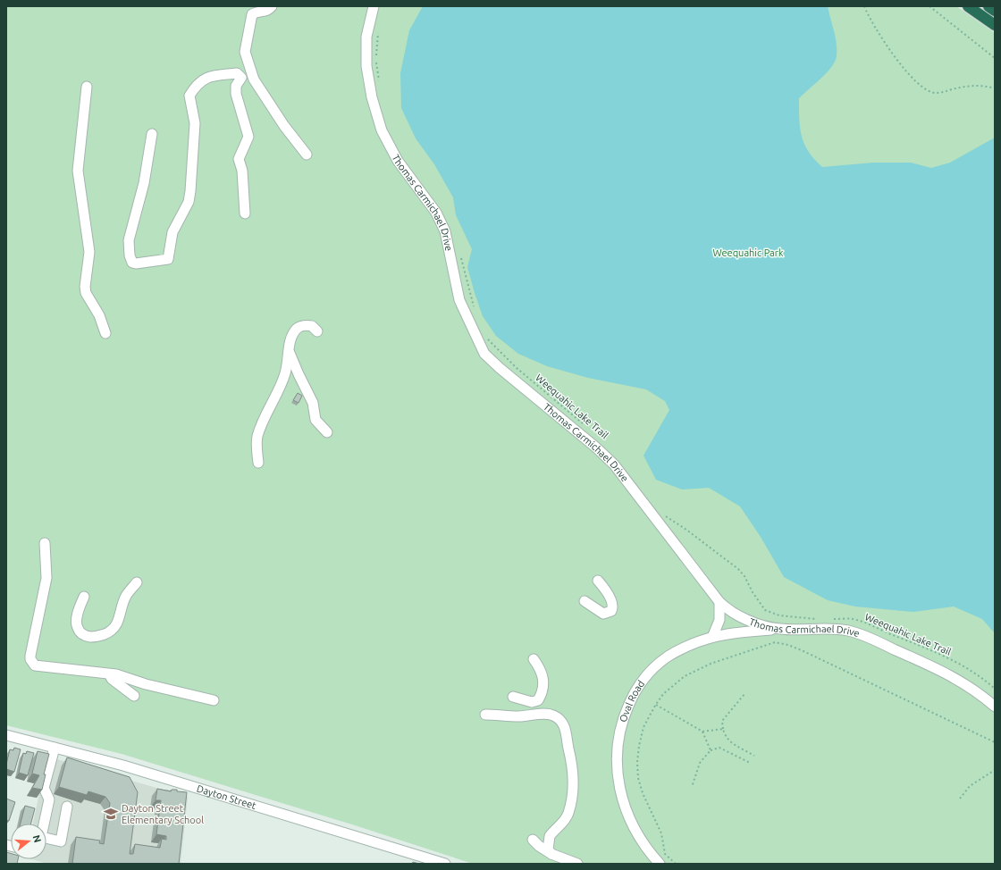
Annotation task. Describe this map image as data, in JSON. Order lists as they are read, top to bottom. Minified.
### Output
{"streets":{"street":["Thomas Carmichael Drive","Oval Road","Dayton Street"],"path":["Weequahic Lake Trail"]},"crossings":[["Thomas Carmichael Drive","Oval Road"]],"parks":["Weequahic Park"],"places":{"school or university":["Dayton Street Elementary School"]},"north":"right"}
